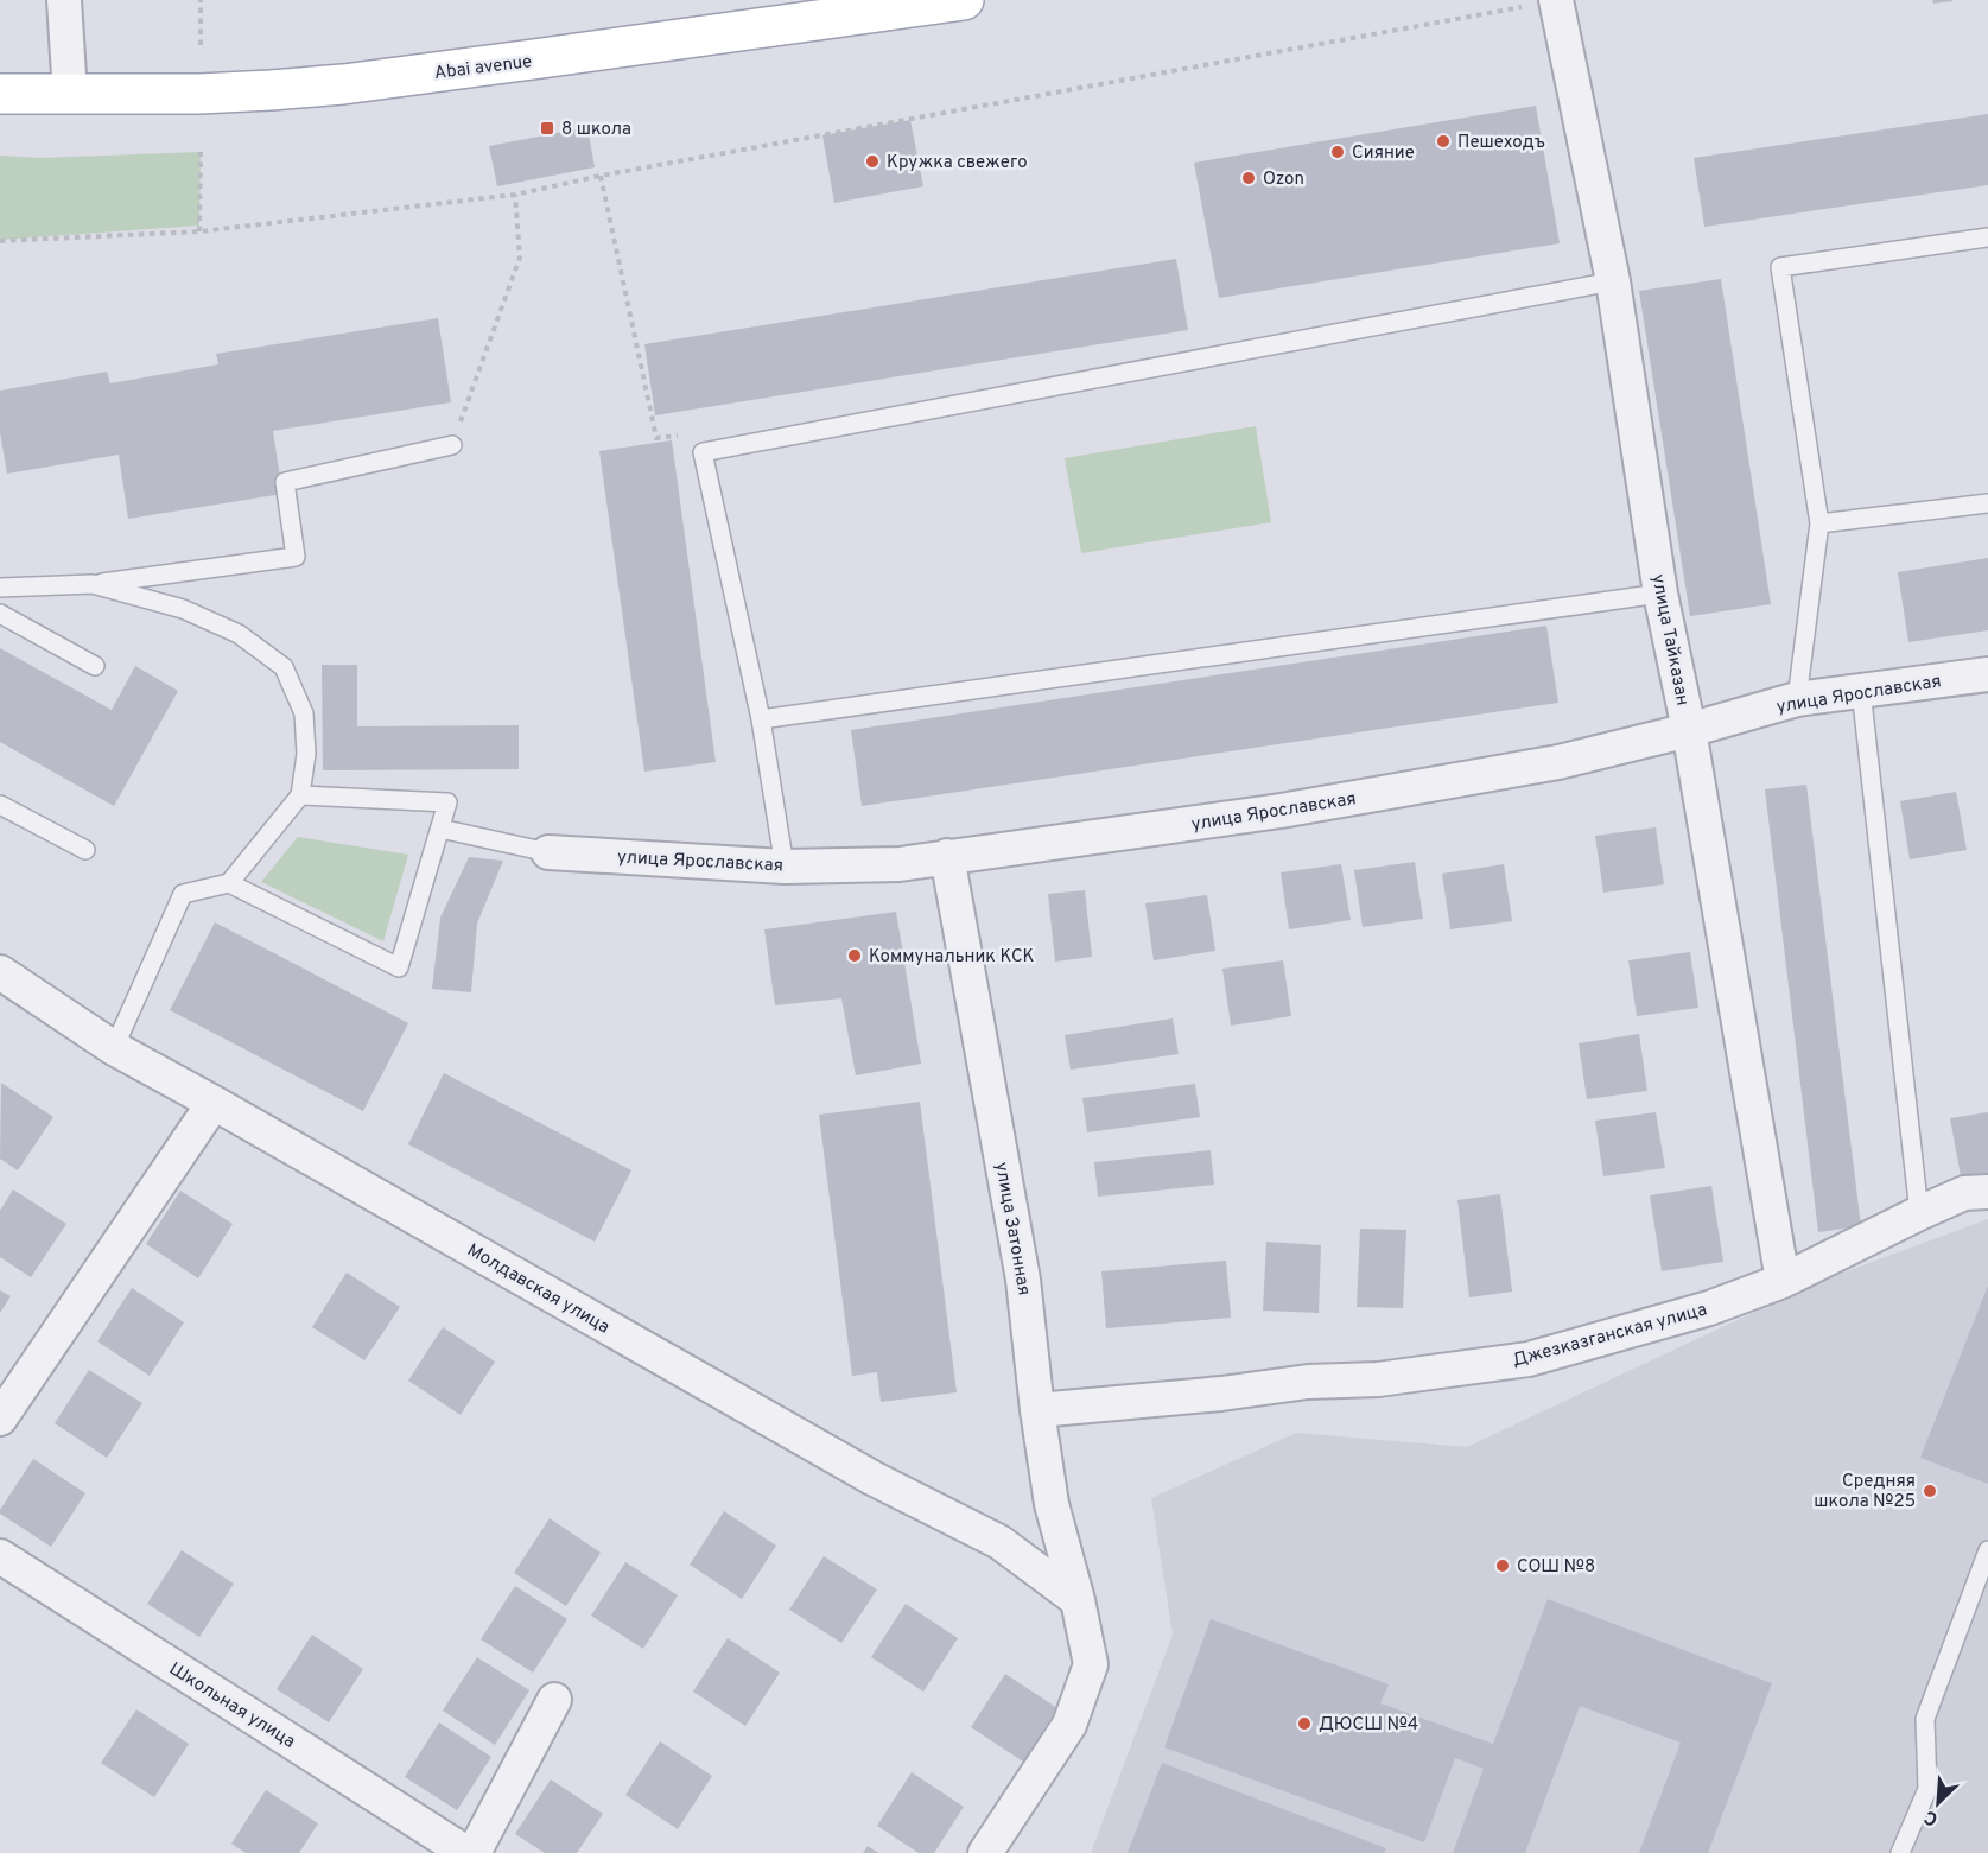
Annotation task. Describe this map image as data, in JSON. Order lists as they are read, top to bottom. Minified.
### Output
{"streets":{"main road":["Abai avenue"],"street":["улица Тайказан","улица Ярославская","улица Затонная","Молдавская улица","Джезказганская улица","Школьная улица"]},"crossings":[["улица Тайказан","улица Ярославская"],["улица Тайказан","Джезказганская улица"],["улица Ярославская","улица Затонная"],["улица Затонная","Молдавская улица"],["улица Затонная","Джезказганская улица"]],"places":{"transit":["8 школа"],"other":["Пешеходъ","Сияние","Кружка свежего","Ozon","Коммунальник КСК","Средняя школа №25","СОШ №8","ДЮСШ №4"]},"north":"bottom left"}
